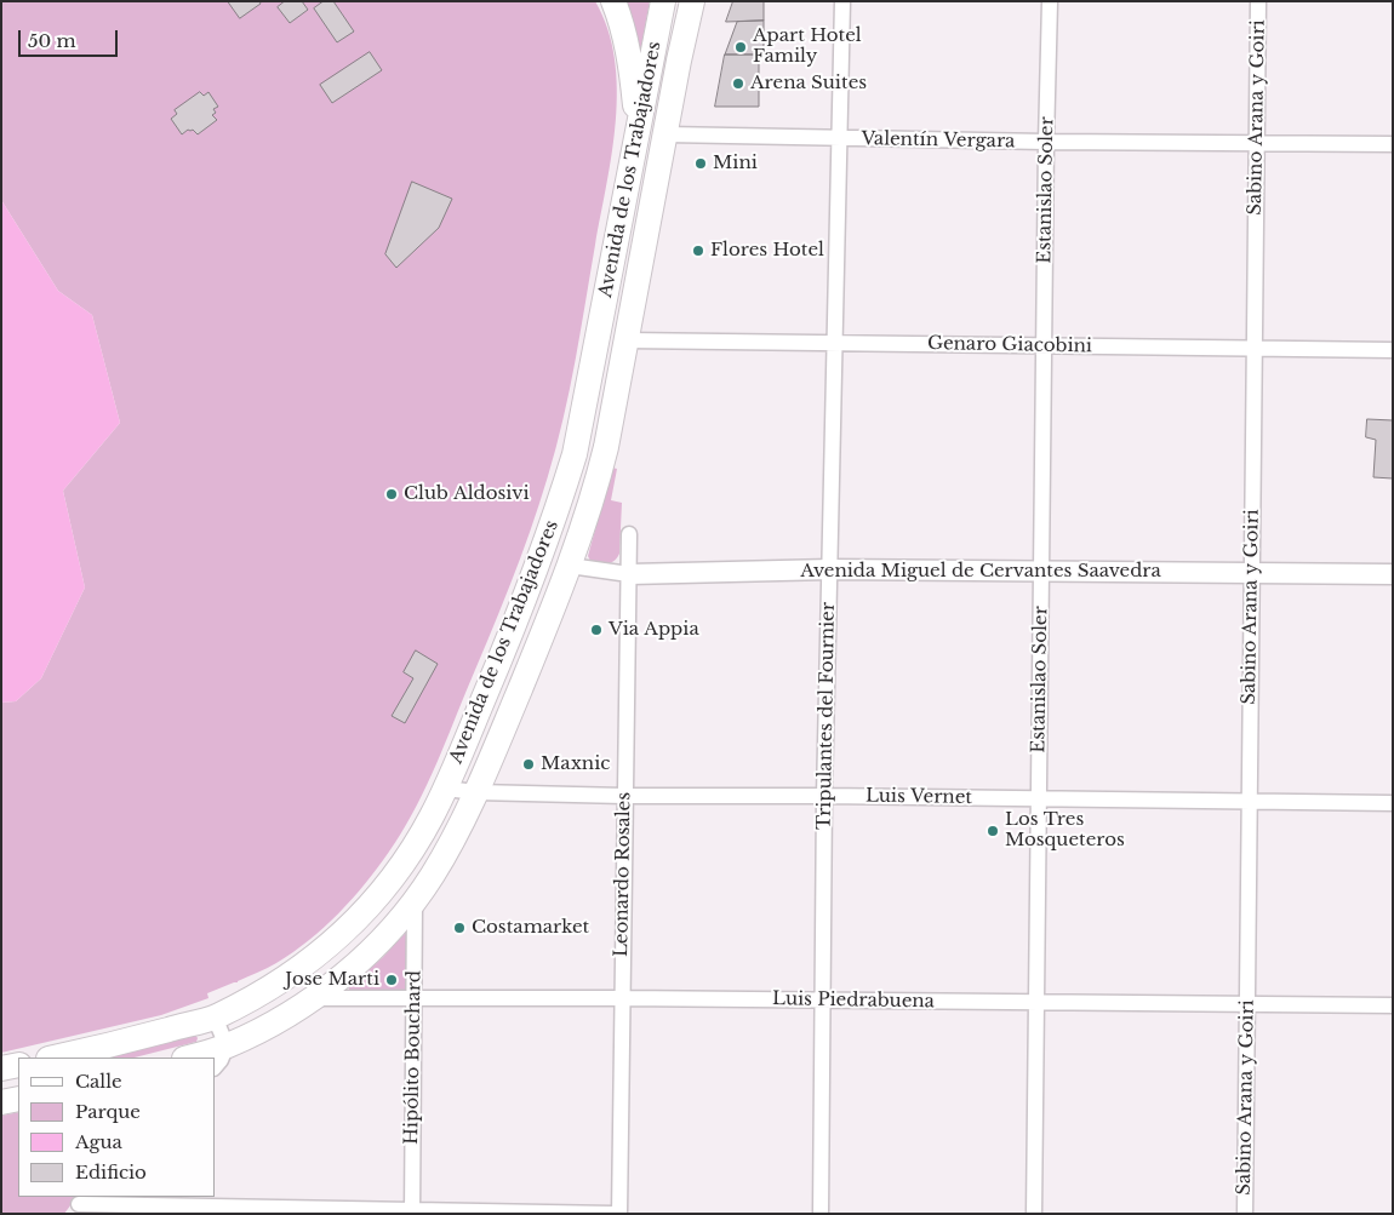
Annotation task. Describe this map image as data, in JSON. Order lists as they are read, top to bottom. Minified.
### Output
{"streets":{"main road":["Avenida de los Trabajadores"],"street":["Sabino Arana y Goiri","Valentín Vergara","Estanislao Soler","Genaro Giacobini","Avenida Miguel de Cervantes Saavedra","Tripulantes del Fournier","Luis Vernet","Leonardo Rosales","Luis Piedrabuena","Hipólito Bouchard"]},"crossings":[["Sabino Arana y Goiri","Valentín Vergara"],["Sabino Arana y Goiri","Genaro Giacobini"],["Sabino Arana y Goiri","Avenida Miguel de Cervantes Saavedra"],["Sabino Arana y Goiri","Luis Vernet"],["Sabino Arana y Goiri","Luis Piedrabuena"],["Valentín Vergara","Avenida de los Trabajadores"],["Valentín Vergara","Estanislao Soler"],["Valentín Vergara","Tripulantes del Fournier"],["Avenida de los Trabajadores","Genaro Giacobini"],["Avenida de los Trabajadores","Avenida Miguel de Cervantes Saavedra"],["Avenida de los Trabajadores","Luis Vernet"],["Avenida de los Trabajadores","Luis Piedrabuena"],["Avenida de los Trabajadores","Hipólito Bouchard"],["Estanislao Soler","Genaro Giacobini"],["Estanislao Soler","Avenida Miguel de Cervantes Saavedra"],["Estanislao Soler","Luis Vernet"],["Estanislao Soler","Luis Piedrabuena"],["Genaro Giacobini","Tripulantes del Fournier"],["Avenida Miguel de Cervantes Saavedra","Tripulantes del Fournier"],["Avenida Miguel de Cervantes Saavedra","Leonardo Rosales"],["Tripulantes del Fournier","Luis Vernet"],["Tripulantes del Fournier","Luis Piedrabuena"],["Luis Vernet","Leonardo Rosales"],["Leonardo Rosales","Luis Piedrabuena"],["Luis Piedrabuena","Hipólito Bouchard"]],"places":["Apart Hotel Family","Arena Suites","Mini","Flores Hotel","Club Aldosivi","Via Appia","Maxnic","Los Tres Mosqueteros","Costamarket","Jose Marti"],"legend":["Calle","Parque","Agua","Edificio"],"scale_bar":"50 m"}
